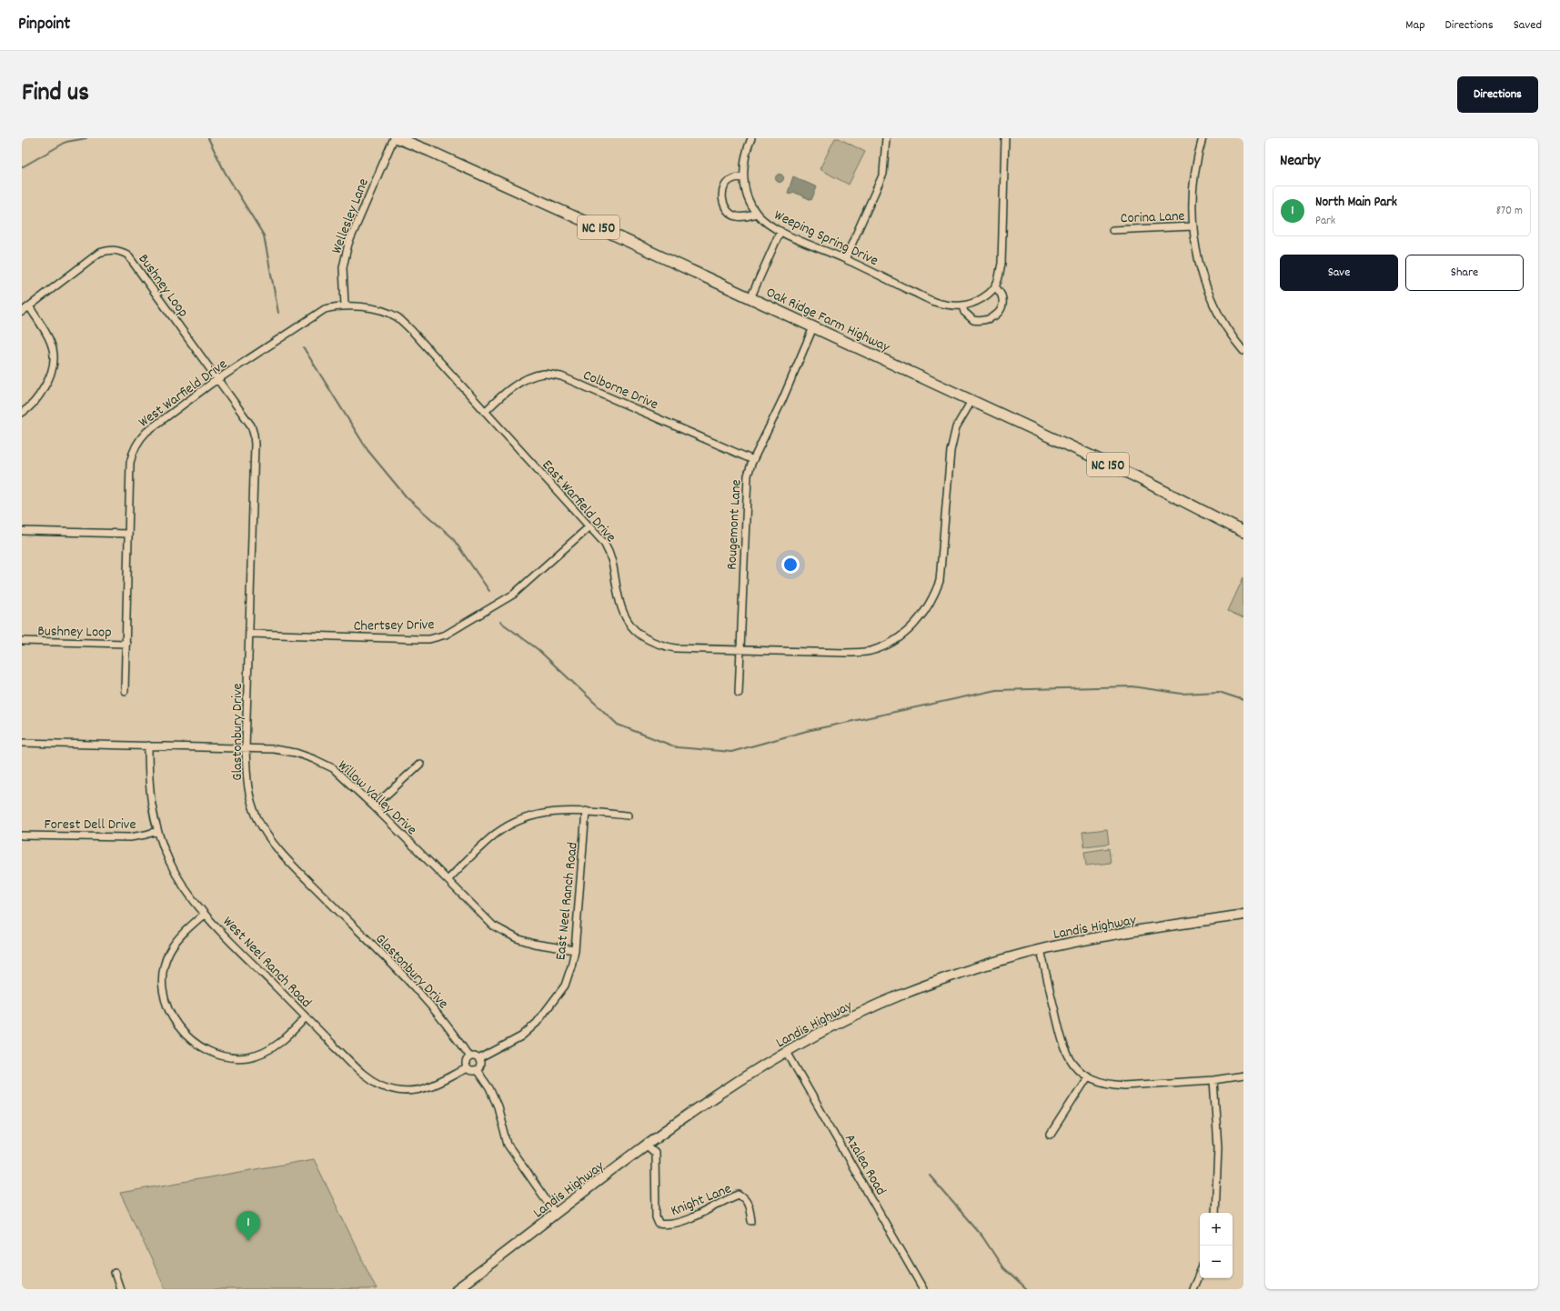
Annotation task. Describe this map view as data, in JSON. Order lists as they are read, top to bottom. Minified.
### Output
{"streets":{"main road":["NC 150","Oak Ridge Farm Highway","Landis Highway"],"street":["Wellesley Lane","Corina Lane","Weeping Spring Drive","Bushney Loop","Colborne Drive","West Warfield Drive","East Warfield Drive","Rougemont Lane","Chertsey Drive","Glastonbury Drive","Willow Valley Drive","Forest Dell Drive","East Neel Ranch Road","West Neel Ranch Road","Azalea Road","Knight Lane"]},"crossings":[["Wellesley Lane","West Warfield Drive"],["Wellesley Lane","East Warfield Drive"],["Bushney Loop","West Warfield Drive"],["Bushney Loop","Glastonbury Drive"],["Oak Ridge Farm Highway","East Warfield Drive"],["Oak Ridge Farm Highway","Rougemont Lane"],["Colborne Drive","East Warfield Drive"],["Colborne Drive","Rougemont Lane"],["West Warfield Drive","East Warfield Drive"],["West Warfield Drive","Glastonbury Drive"],["East Warfield Drive","Rougemont Lane"],["East Warfield Drive","Chertsey Drive"],["Chertsey Drive","Glastonbury Drive"],["Glastonbury Drive","Willow Valley Drive"],["Glastonbury Drive","East Neel Ranch Road"],["Glastonbury Drive","West Neel Ranch Road"],["Willow Valley Drive","East Neel Ranch Road"],["Willow Valley Drive","West Neel Ranch Road"],["Forest Dell Drive","West Neel Ranch Road"],["East Neel Ranch Road","West Neel Ranch Road"],["Landis Highway","Azalea Road"],["Landis Highway","Knight Lane"]],"page":{"header":"Pinpoint","nav":["Map","Directions","Saved"],"title":"Find us","buttons":["Directions",["Save","Share"]],"heading":"Nearby","list":[{"mark":"1","name":"North Main Park","note":"Park","value":"870 m"}],"pins":"1","map_buttons":["+","−"]}}
